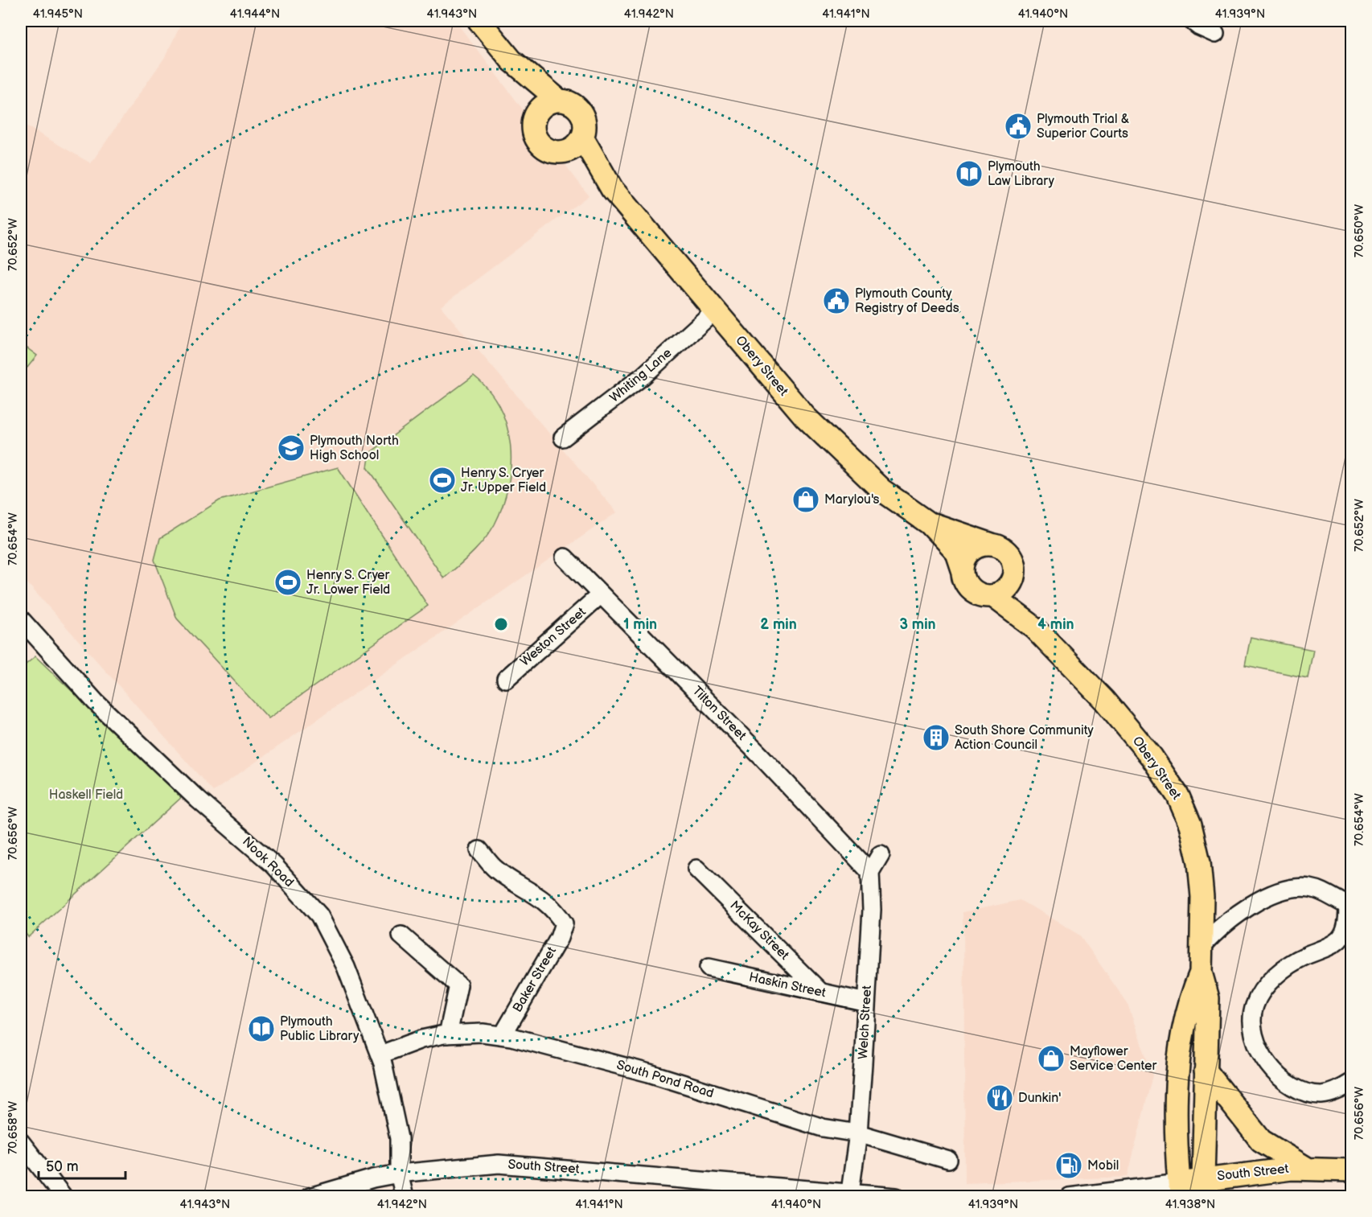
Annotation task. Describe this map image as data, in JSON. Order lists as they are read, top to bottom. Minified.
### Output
{"streets":{"main road":["Obery Street","South Street"],"street":["Whiting Lane","Weston Street","Tilton Street","Nook Road","McKay Street","Baker Street","Haskin Street","Welch Street","South Pond Road"]},"crossings":[["Obery Street","Whiting Lane"],["Obery Street","South Street"],["Weston Street","Tilton Street"],["Tilton Street","Welch Street"],["Nook Road","South Pond Road"],["Nook Road","South Street"],["McKay Street","Haskin Street"],["Baker Street","South Pond Road"],["Haskin Street","Welch Street"],["Welch Street","South Pond Road"],["Welch Street","South Street"]],"parks":["Haskell Field"],"places":{"public building":["Plymouth Trial & Superior Courts","Plymouth County Registry of Deeds"],"library":["Plymouth Law Library","Plymouth Public Library"],"school or university":["Plymouth North High School"],"sports":["Henry S. Cryer Jr. Upper Field","Henry S. Cryer Jr. Lower Field"],"shop":["Marylou's","Mayflower Service Center"],"building":["South Shore Community Action Council"],"restaurant":["Dunkin'"],"fuel station":["Mobil"]},"scale_bar":"50 m","coordinates":["41.945°N","41.944°N","41.943°N","41.942°N","41.941°N","41.940°N","41.939°N","70.650°W","70.652°W","70.654°W","70.656°W","70.658°W","41.938°N"],"rings":["1 min","2 min","3 min","4 min"]}
